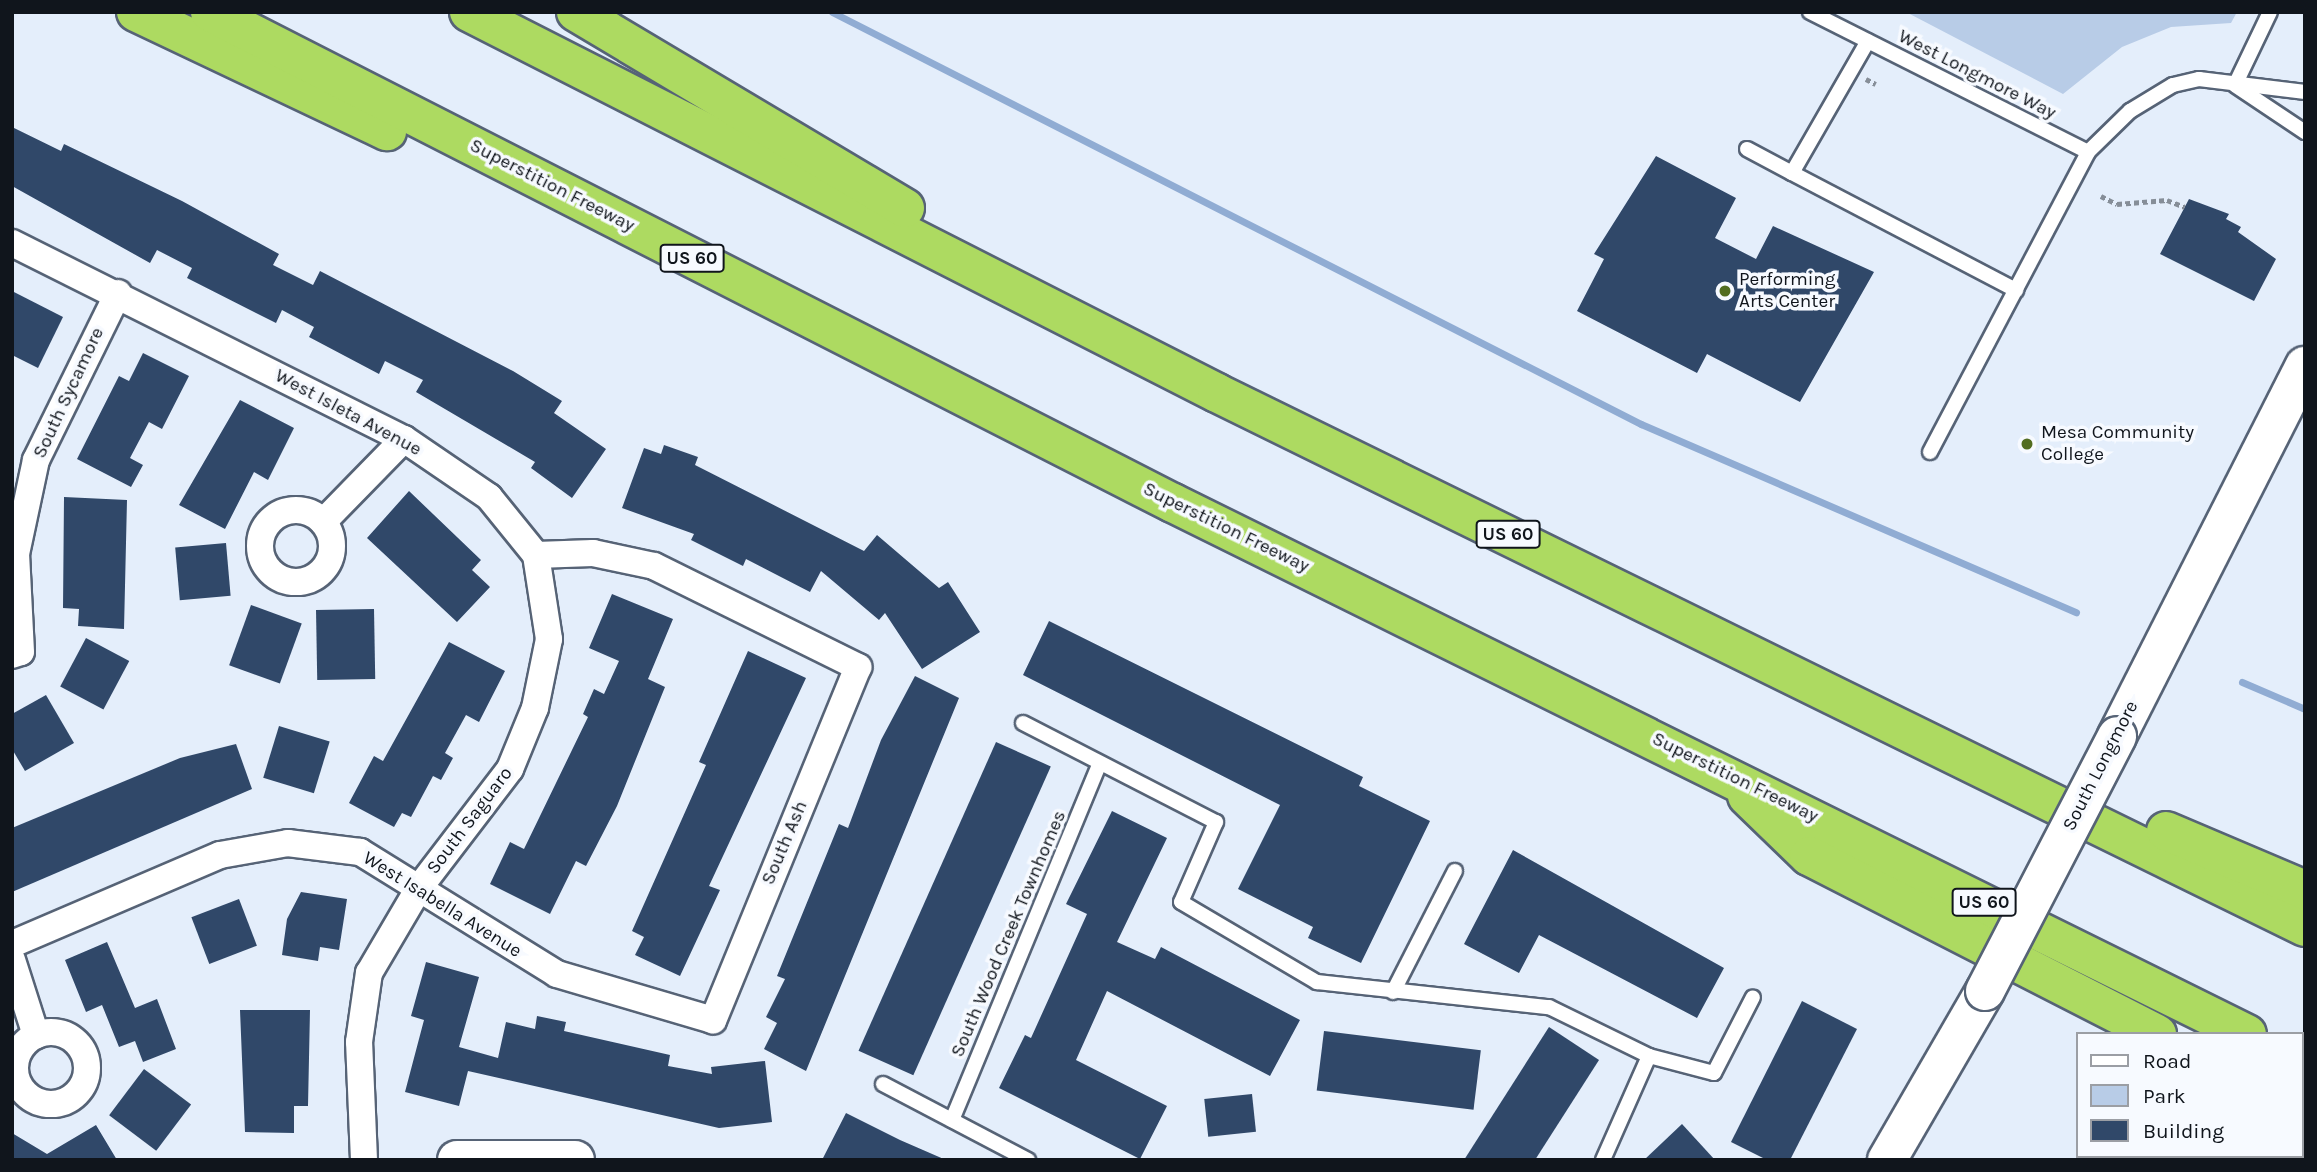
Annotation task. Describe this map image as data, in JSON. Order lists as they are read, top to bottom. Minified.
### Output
{"streets":{"highway":["Superstition Freeway","US 60"],"street":["South Sycamore","West Isleta Avenue","South Longmore","South Saguaro","South Ash","West Isabella Avenue"],"lane":["West Longmore Way","South Wood Creek Townhomes"]},"crossings":[["South Sycamore","West Isleta Avenue"],["West Isleta Avenue","South Saguaro"],["West Isleta Avenue","South Ash"],["South Saguaro","South Ash"],["South Saguaro","West Isabella Avenue"],["South Ash","West Isabella Avenue"]],"places":["Performing Arts Center","Mesa Community College"],"legend":["Road","Park","Building"]}
